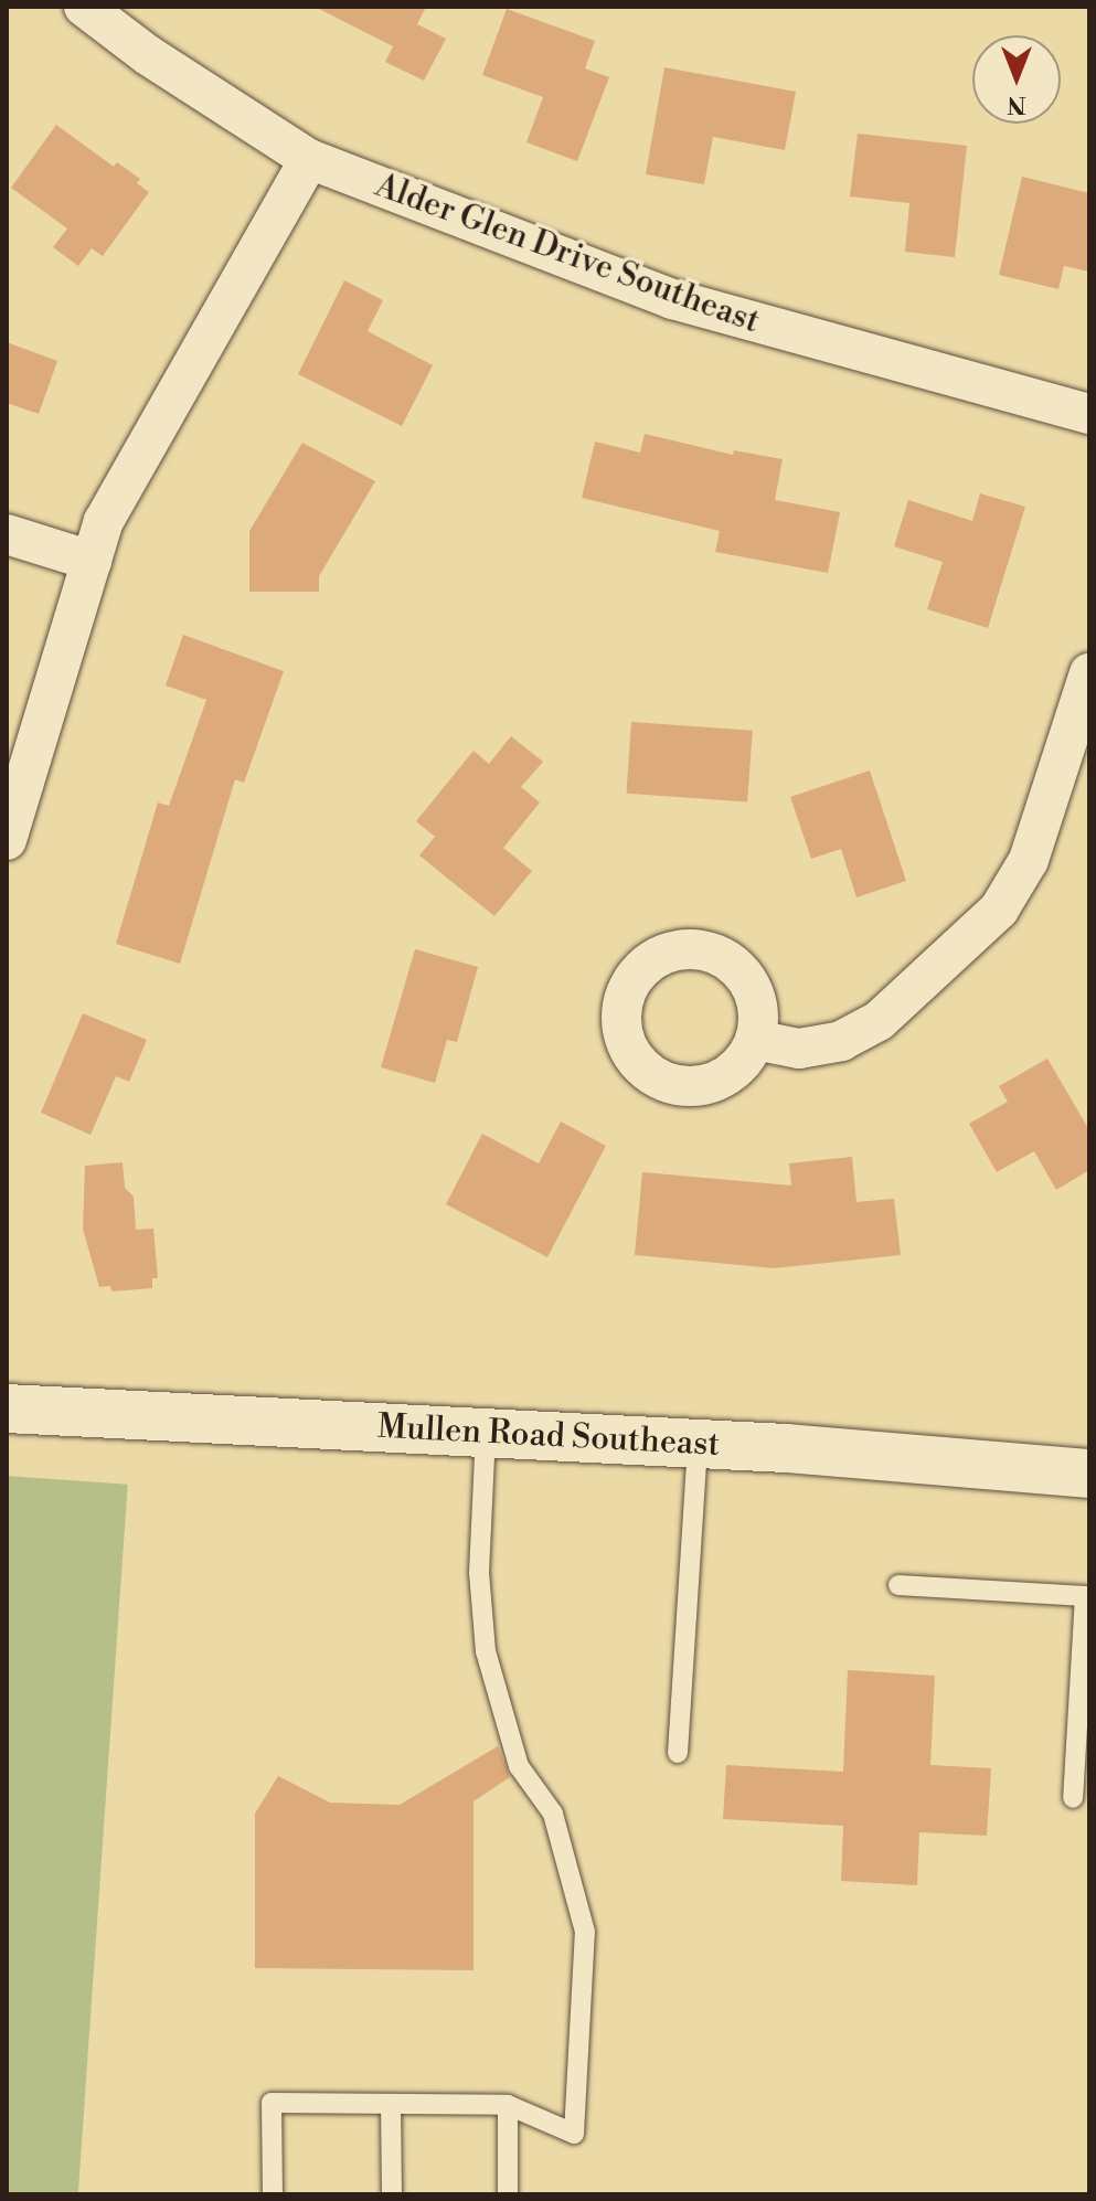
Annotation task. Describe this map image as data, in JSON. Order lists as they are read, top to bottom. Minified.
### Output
{"streets":{"street":["Alder Glen Drive Southeast","Mullen Road Southeast"]},"north":"bottom"}
